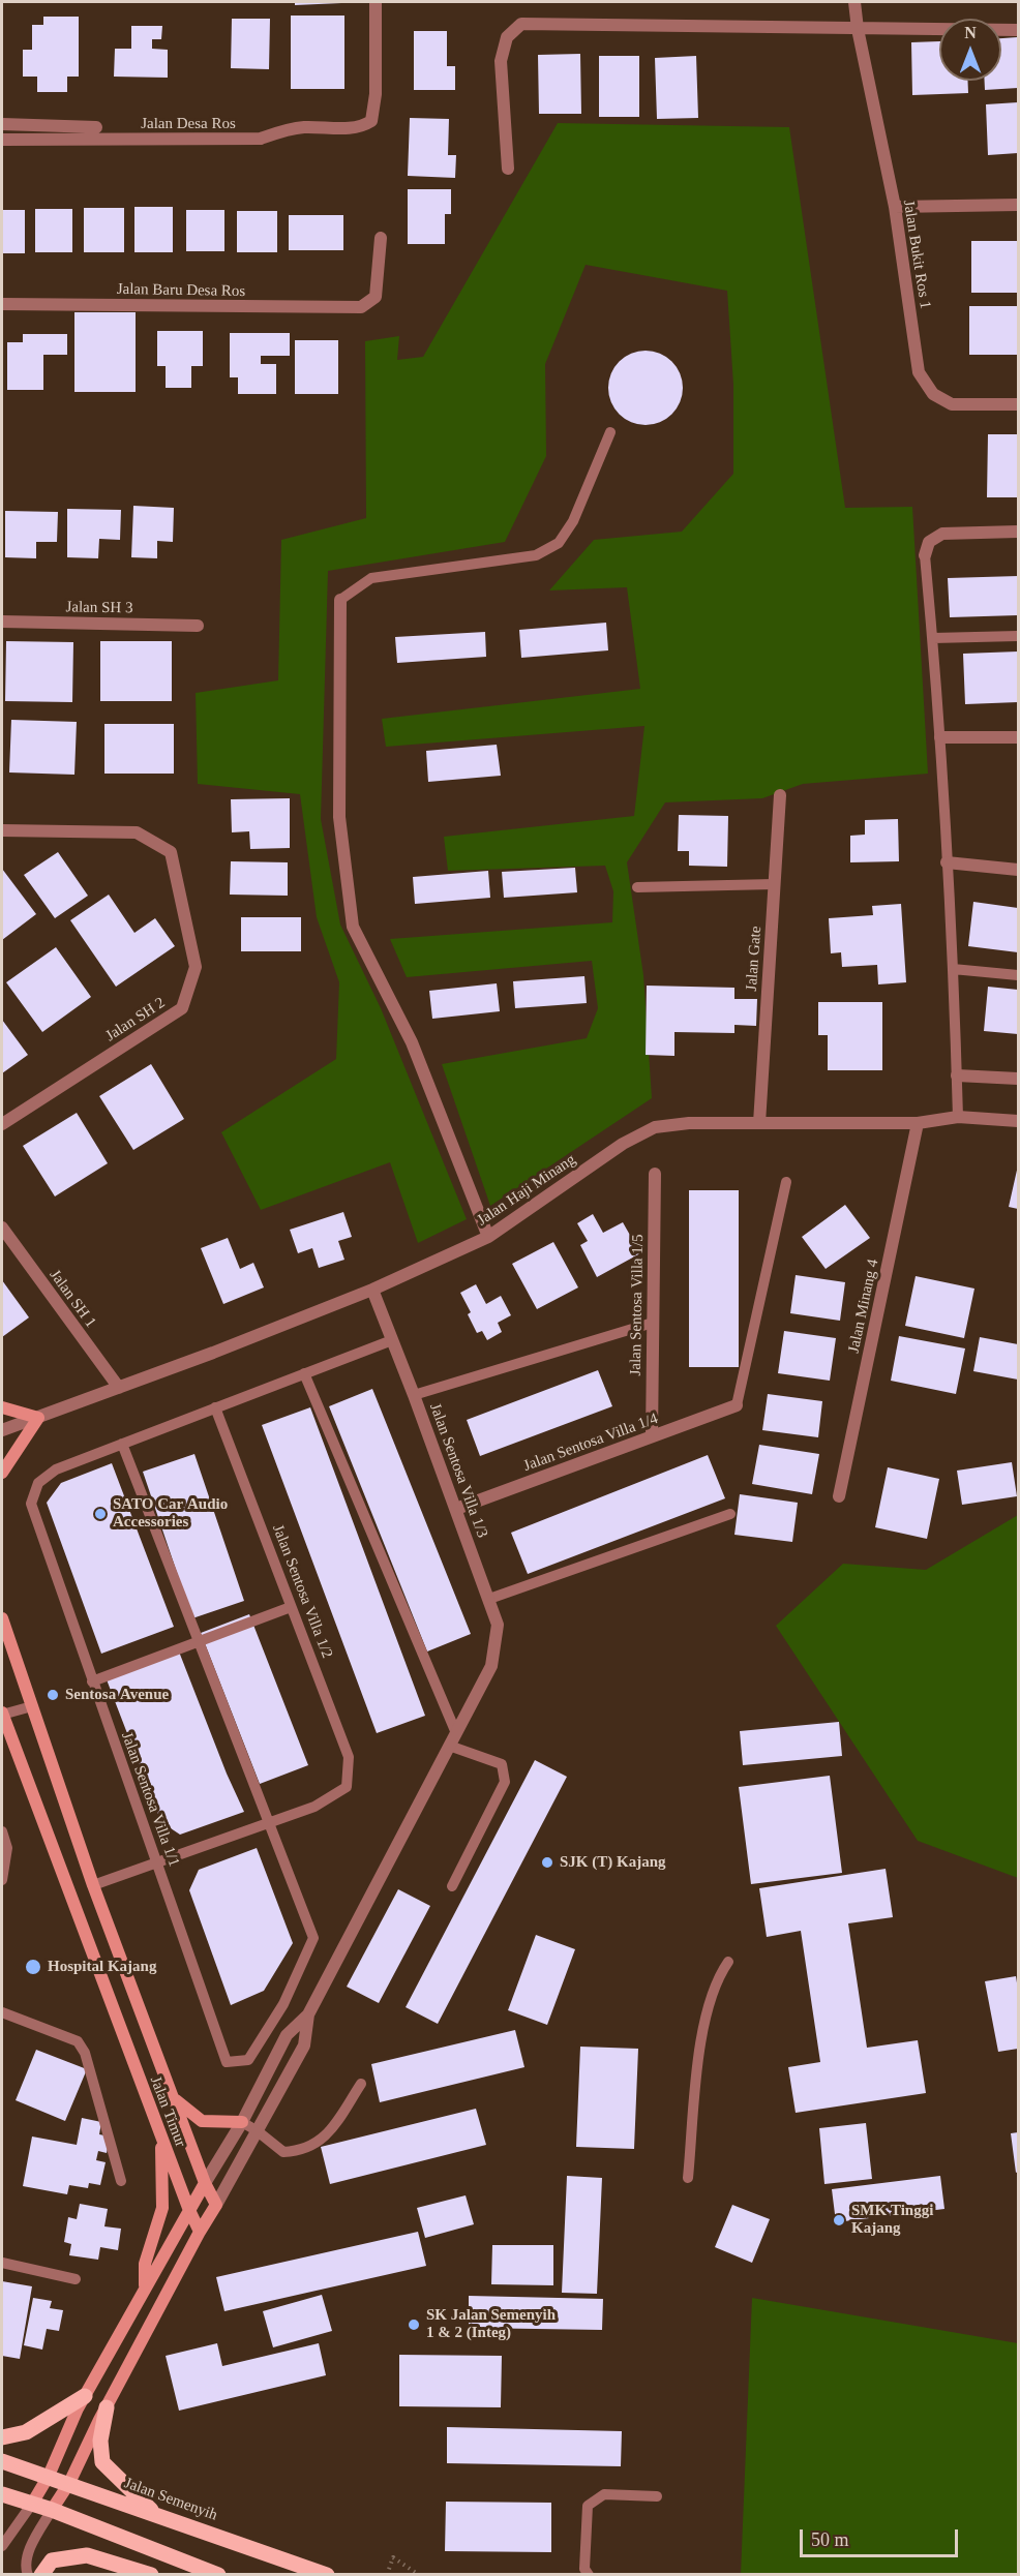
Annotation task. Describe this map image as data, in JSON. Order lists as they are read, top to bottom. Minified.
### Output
{"streets":{"main road":["Jalan Timur","Jalan Semenyih"],"street":["Jalan Desa Ros","Jalan Bukit Ros 1","Jalan Baru Desa Ros","Jalan SH 3","Jalan Gate","Jalan SH 2","Jalan Haji Minang","Jalan SH 1","Jalan Sentosa Villa 1/5","Jalan Minang 4","Jalan Sentosa Villa 1/4","Jalan Sentosa Villa 1/3"],"lane":["Jalan Sentosa Villa 1/2","Jalan Sentosa Villa 1/1"]},"crossings":[["Jalan Gate","Jalan Haji Minang"],["Jalan Haji Minang","Jalan SH 1"],["Jalan Haji Minang","Jalan Minang 4"],["Jalan Haji Minang","Jalan Sentosa Villa 1/3"],["Jalan Sentosa Villa 1/5","Jalan Sentosa Villa 1/4"],["Jalan Sentosa Villa 1/4","Jalan Sentosa Villa 1/3"],["Jalan Sentosa Villa 1/2","Jalan Sentosa Villa 1/1"]],"places":["SATO Car Audio Accessories","Sentosa Avenue","SJK (T) Kajang","Hospital Kajang","SMK Tinggi Kajang","SK Jalan Semenyih 1 & 2 (Integ)"],"scale_bar":"50 m","north":"top"}
